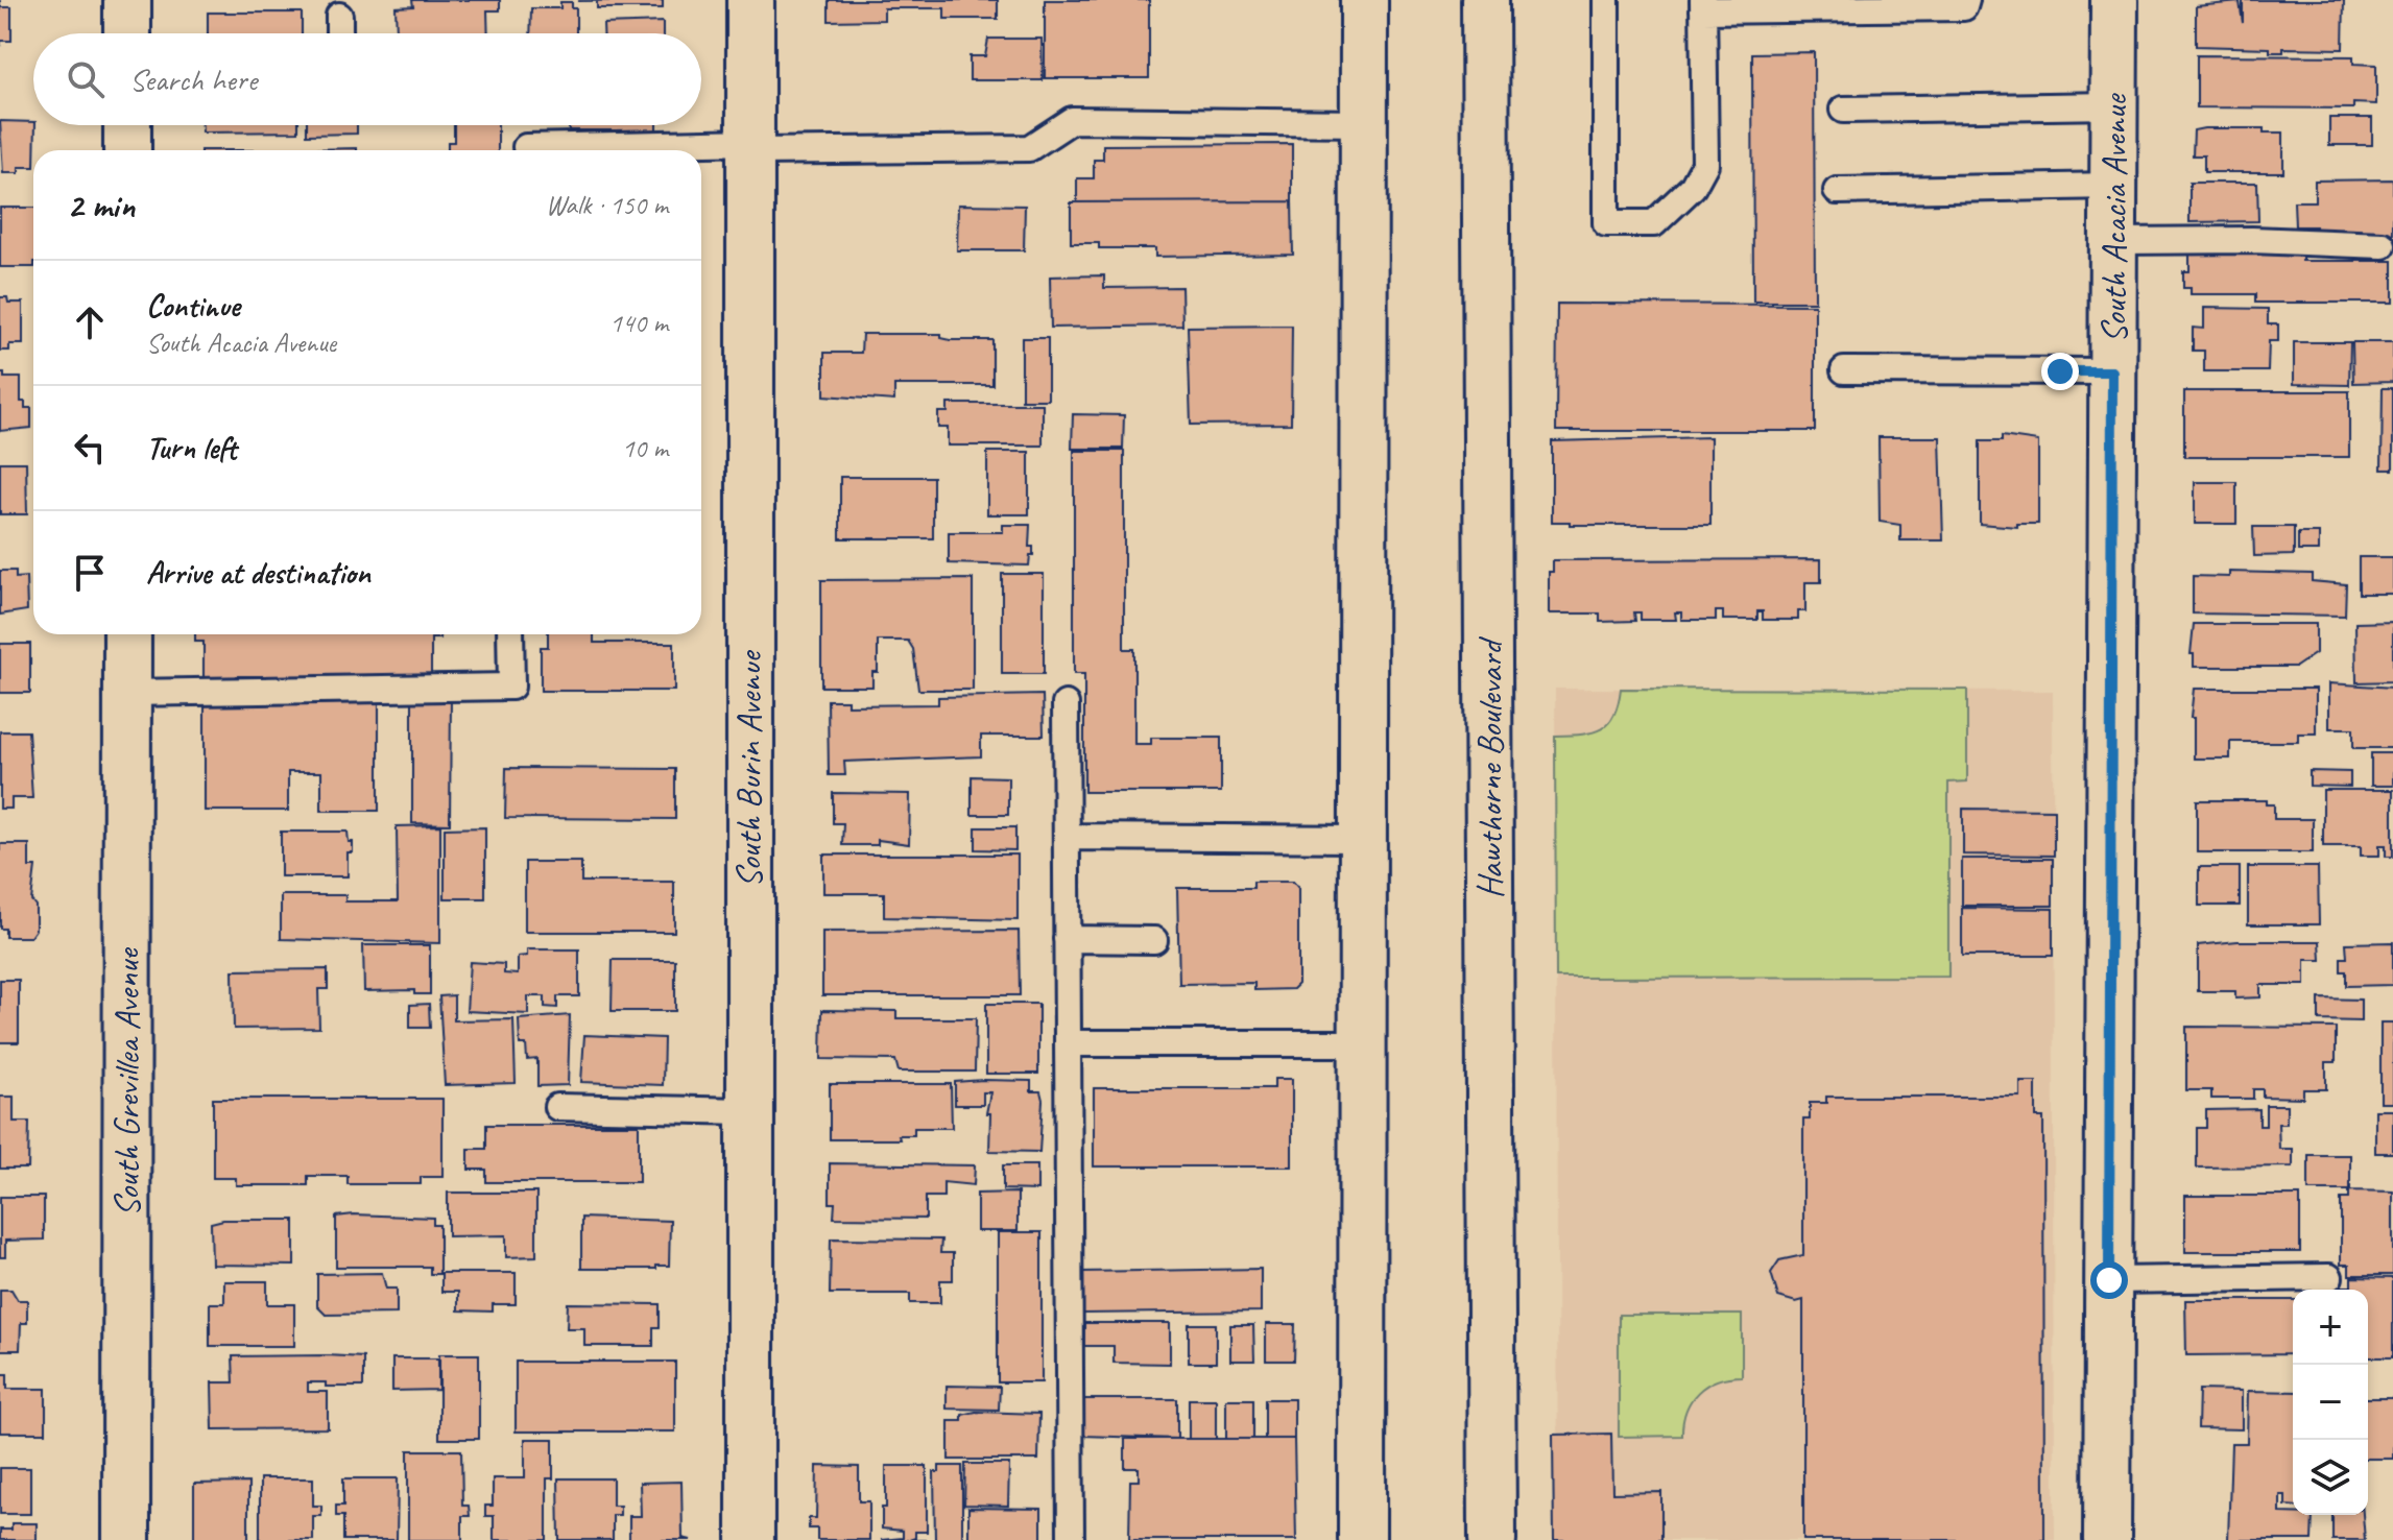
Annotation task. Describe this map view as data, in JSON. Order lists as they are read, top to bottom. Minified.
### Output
{"streets":{"street":["South Acacia Avenue","South Burin Avenue","Hawthorne Boulevard","South Grevillea Avenue"]},"page":{"search":"Search here","heading":["2 min","Walk · 150 m"],"list":[["Continue","South Acacia Avenue","140 m"],["Turn left","10 m"],"Arrive at destination"],"map_buttons":["+","−"]}}
